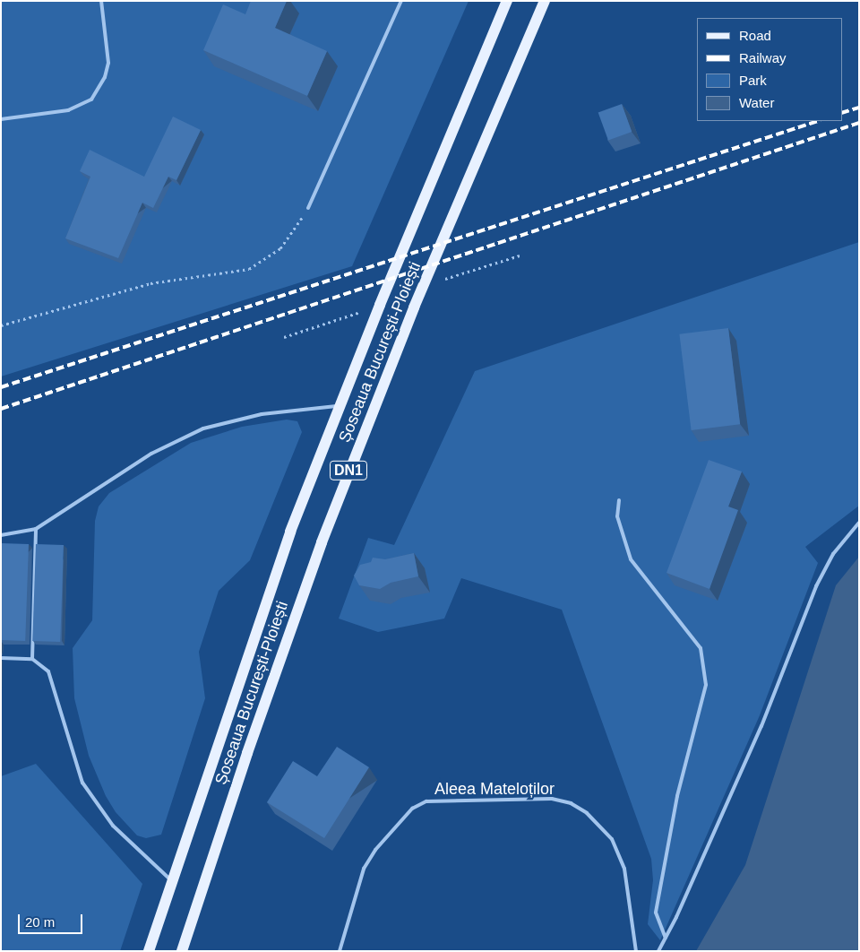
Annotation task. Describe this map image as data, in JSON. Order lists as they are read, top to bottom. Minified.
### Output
{"streets":{"main road":["Șoseaua București-Ploiești","DN1"],"lane":["Aleea Mateloților"]},"legend":["Road","Railway","Park","Water"],"scale_bar":"20 m"}
